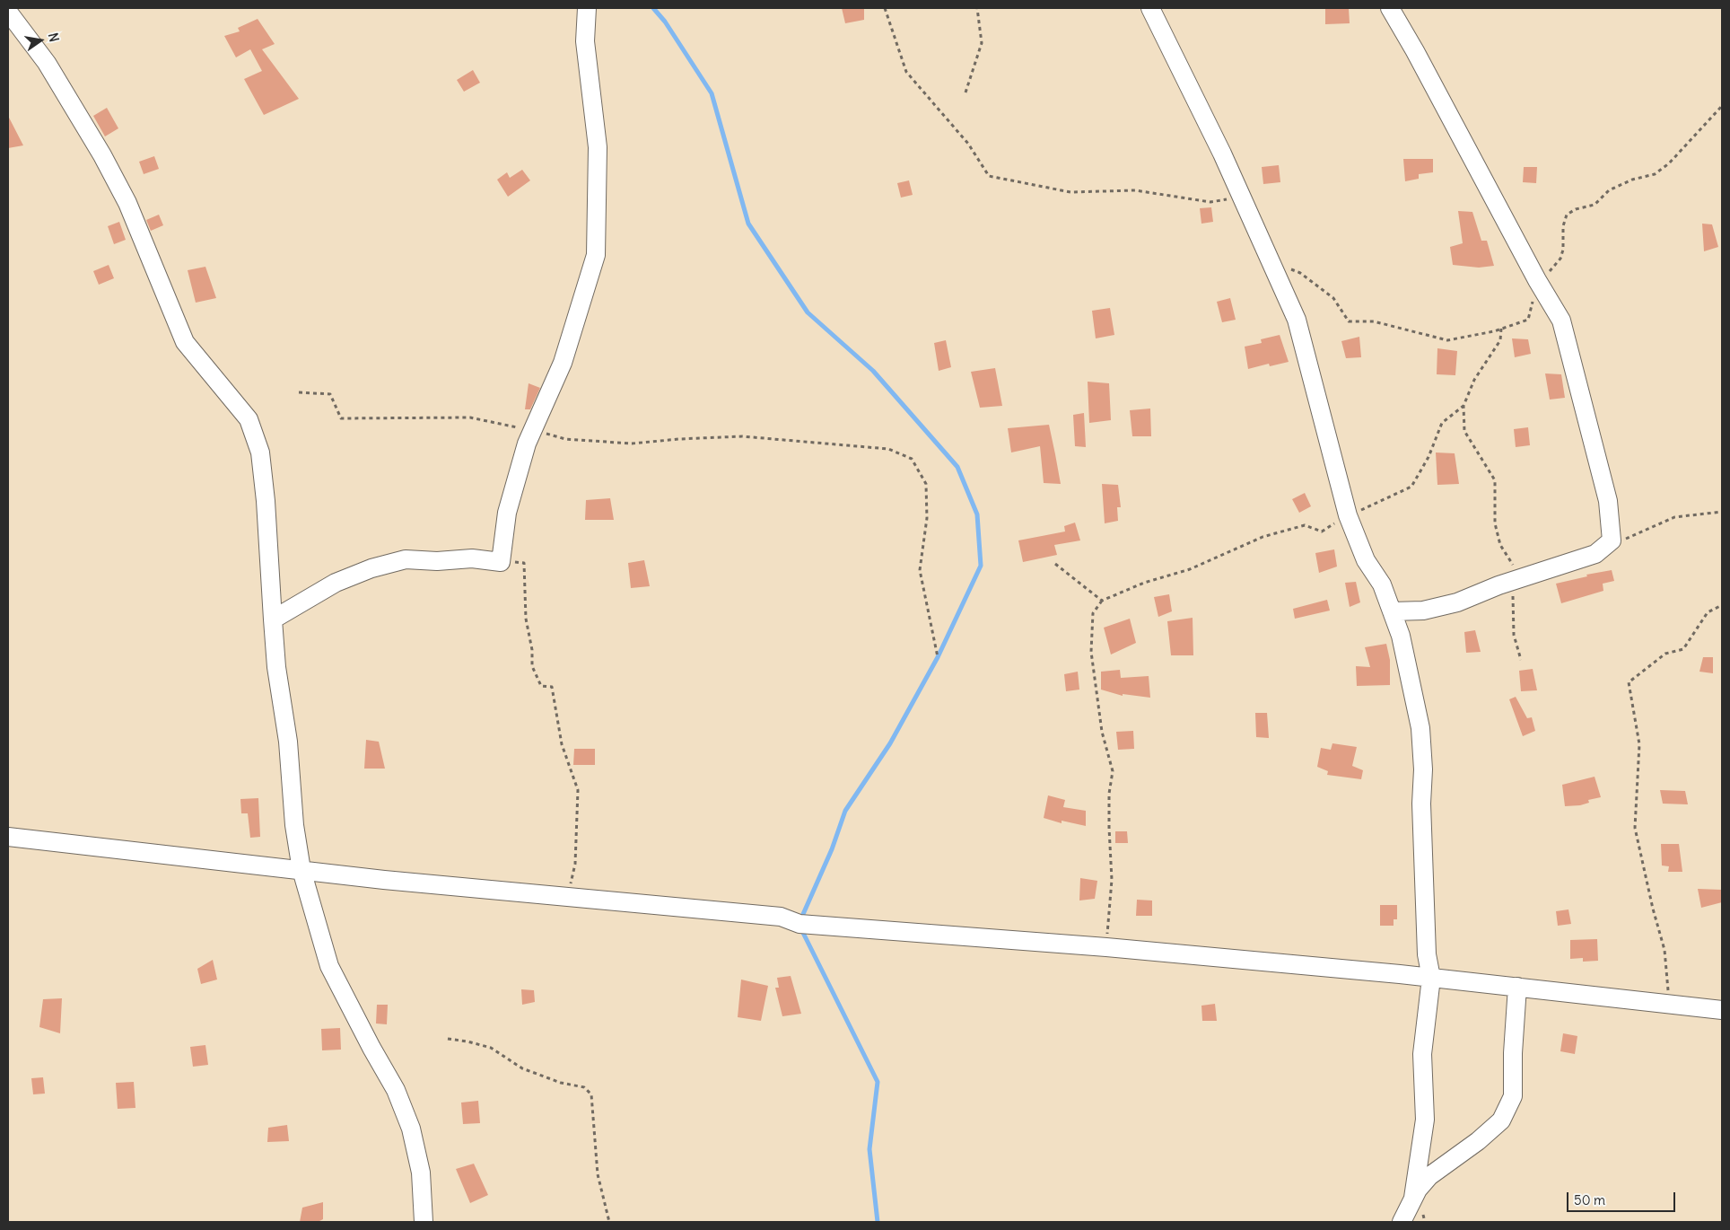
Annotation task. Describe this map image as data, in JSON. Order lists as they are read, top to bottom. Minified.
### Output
{"scale_bar":"50 m","north":"right"}
